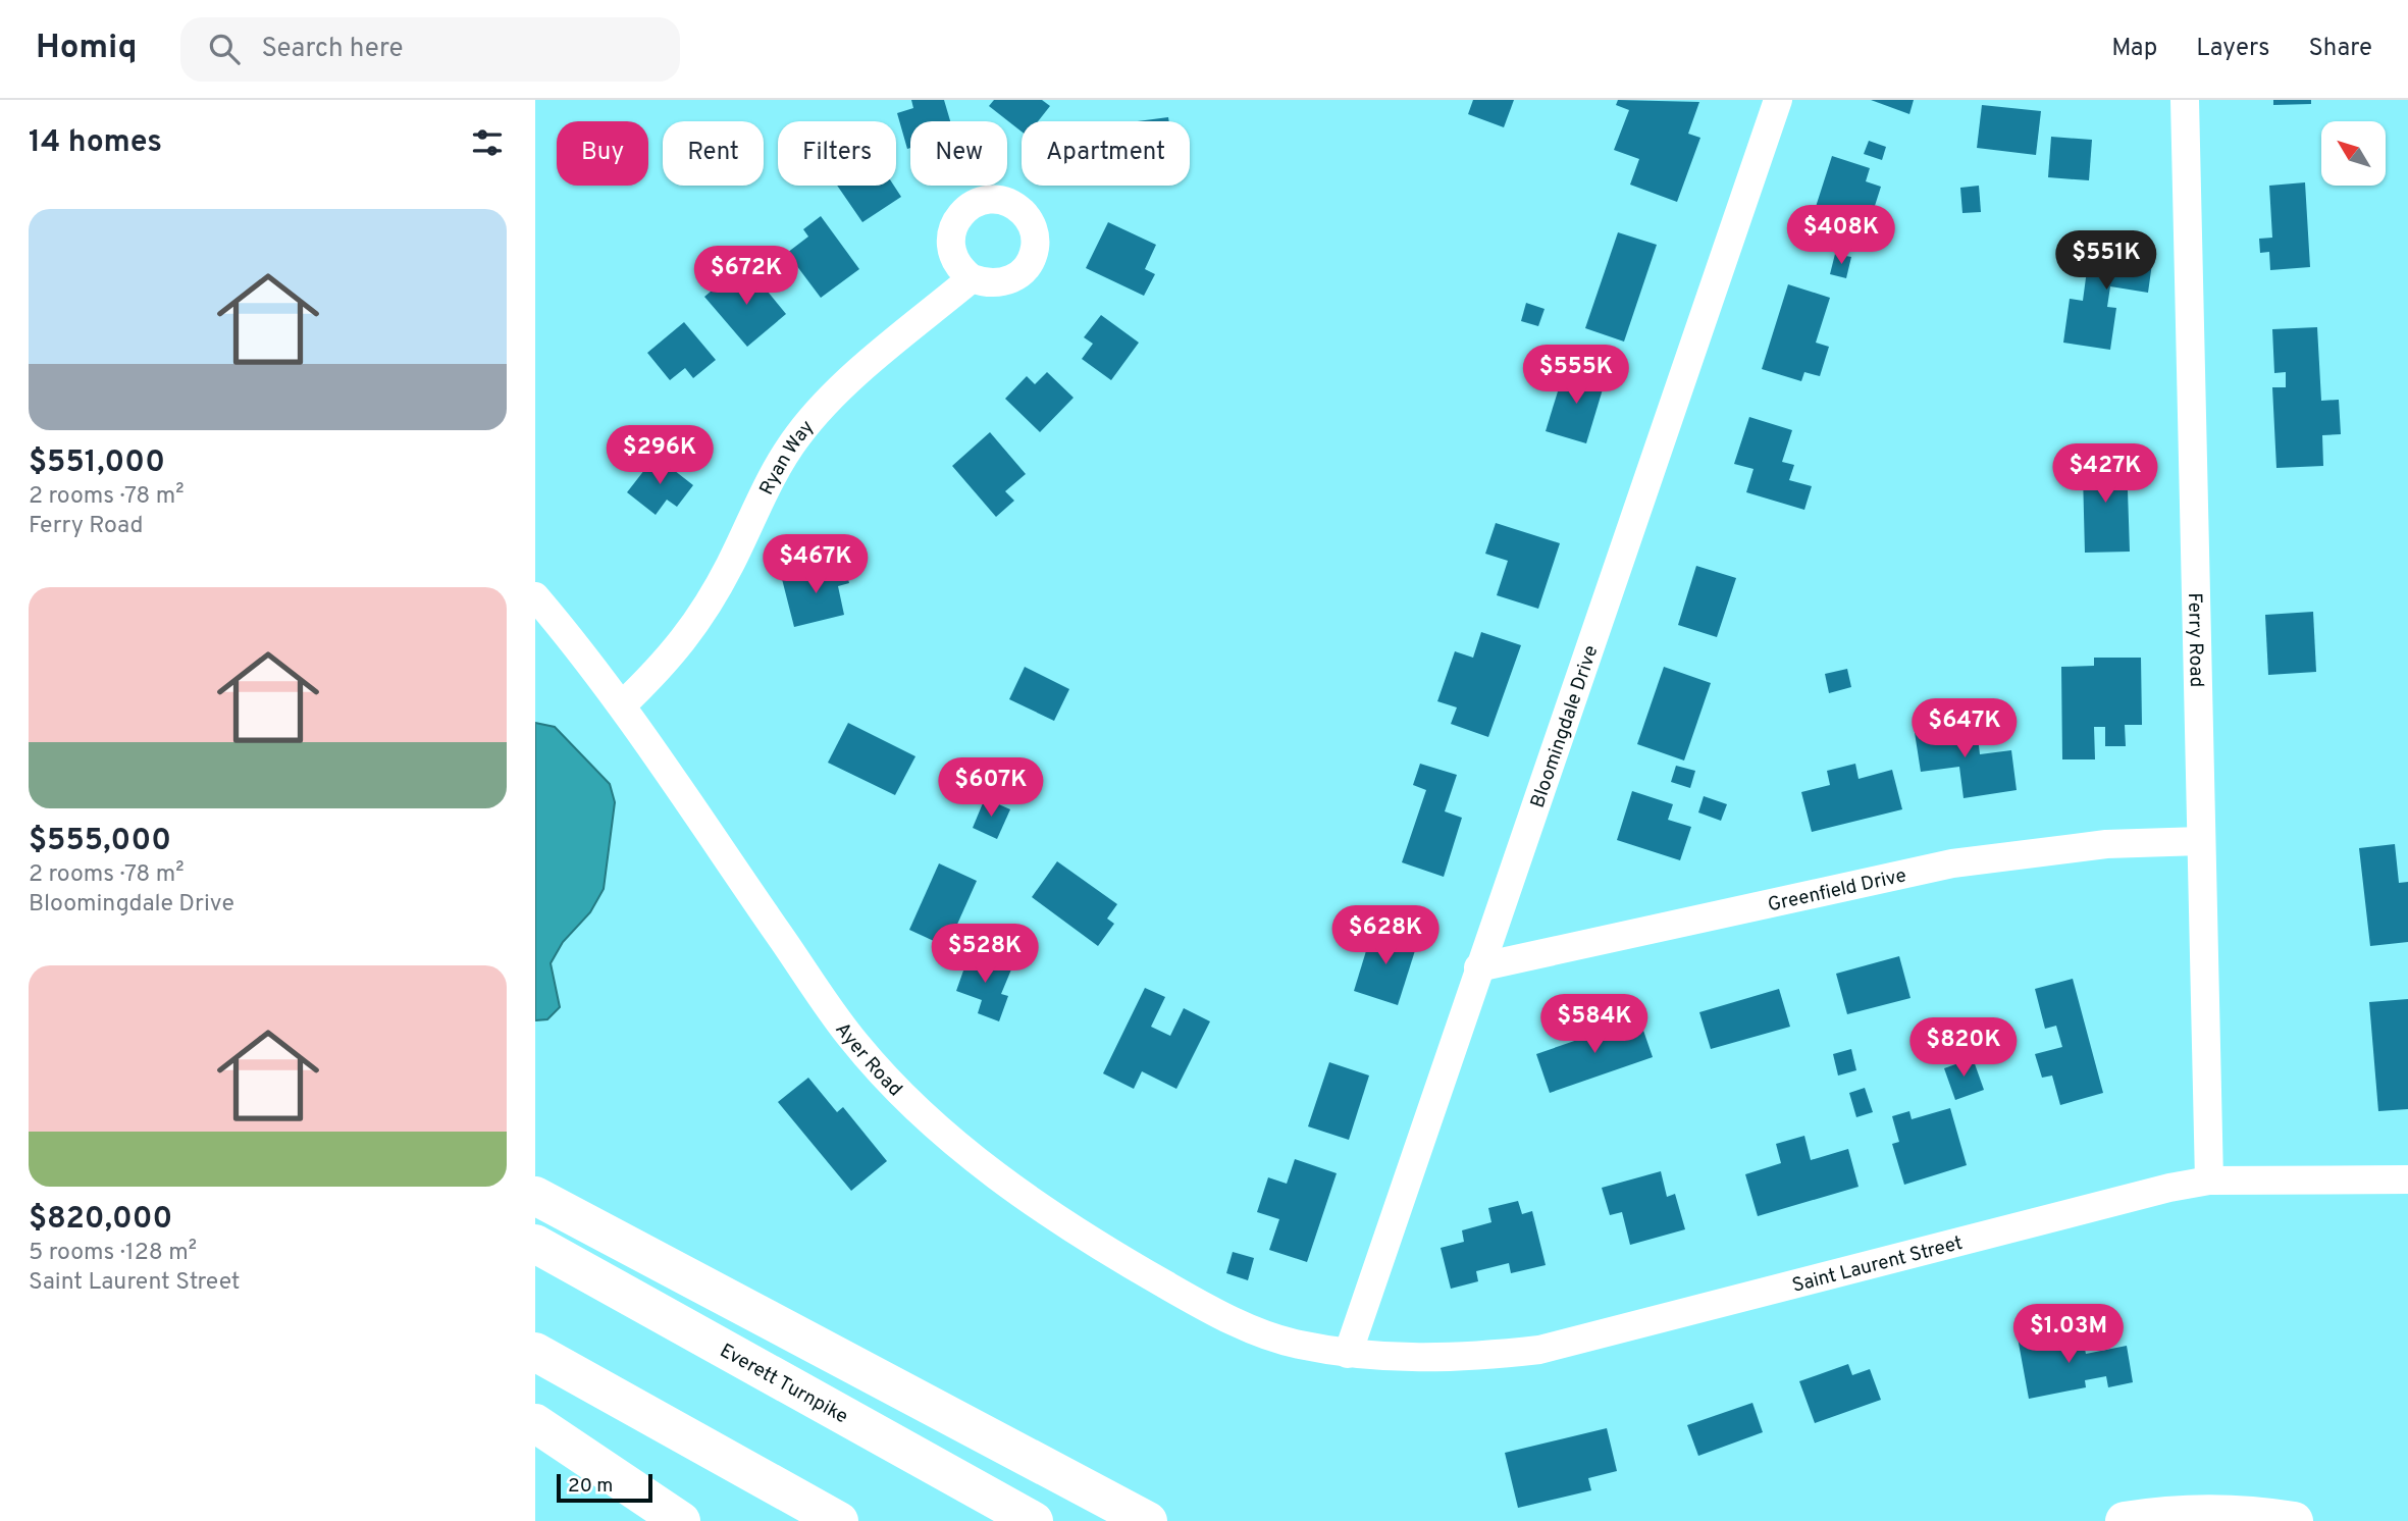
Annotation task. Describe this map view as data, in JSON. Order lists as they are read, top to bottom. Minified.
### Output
{"streets":{"highway":["Everett Turnpike"],"street":["Ryan Way","Ferry Road","Bloomingdale Drive","Greenfield Drive","Ayer Road","Saint Laurent Street"]},"crossings":[["Ryan Way","Ayer Road"],["Ferry Road","Greenfield Drive"],["Ferry Road","Saint Laurent Street"],["Bloomingdale Drive","Greenfield Drive"],["Bloomingdale Drive","Ayer Road"],["Bloomingdale Drive","Saint Laurent Street"],["Ayer Road","Saint Laurent Street"]],"scale_bar":"20 m","north":"top left","page":{"header":"Homiq","search":"Search here","nav":["Map","Layers","Share"],"heading":"14 homes","chip":["Buy","Rent","Filters","New","Apartment"],"list":[{"name":"$551,000","note":"2 rooms · 78 m² · Ferry Road"},{"name":"$555,000","note":"2 rooms · 78 m² · Bloomingdale Drive"},{"name":"$820,000","note":"5 rooms · 128 m² · Saint Laurent Street"}],"price":["$408K","$551K","$672K","$555K","$296K","$427K","$467K","$647K","$607K","$628K","$528K","$584K","$820K","$1.03M"],"scale":"20 m"}}
